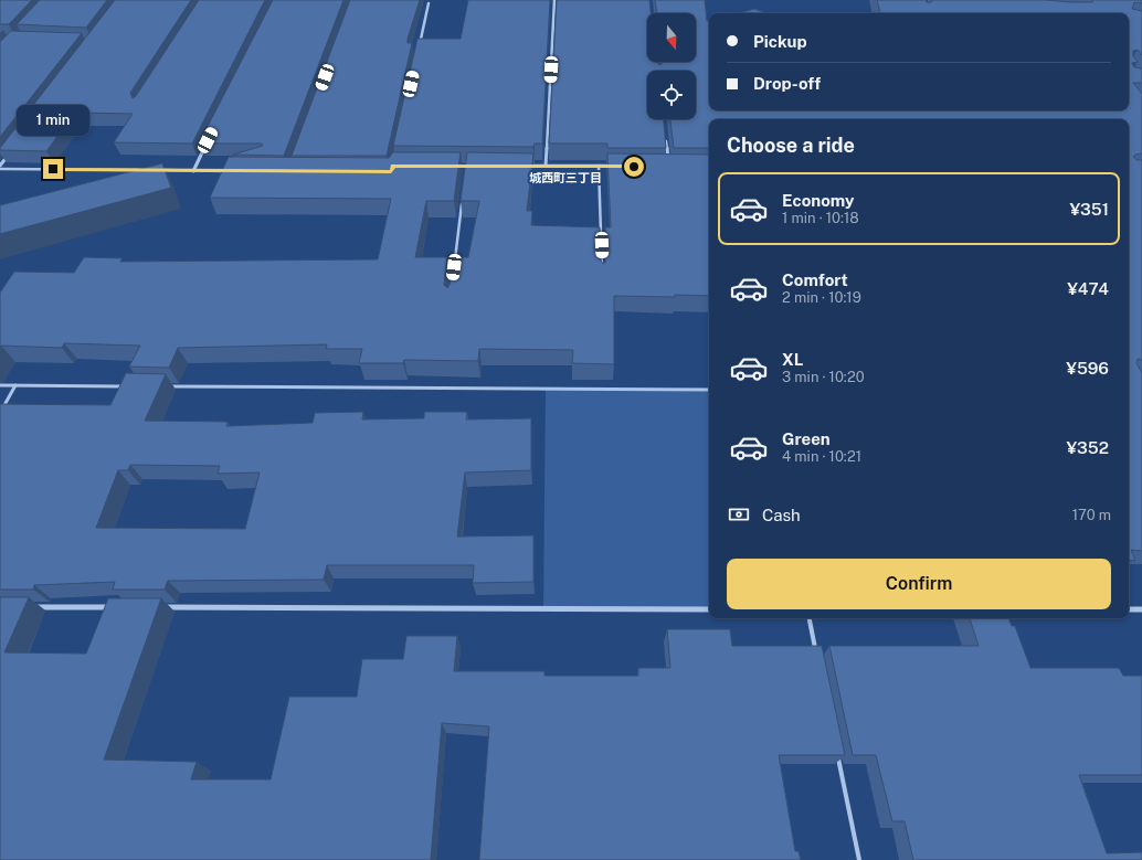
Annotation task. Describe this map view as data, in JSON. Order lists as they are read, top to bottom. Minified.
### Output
{"districts":["城西町三丁目"],"north":"bottom","page":{"banner":["Pickup","Drop-off"],"bubble":"1 min","heading":"Choose a ride","list":[{"name":"Economy","note":"1 min · 10:18","value":"¥351"},{"name":"Comfort","note":"2 min · 10:19","value":"¥474"},{"name":"XL","note":"3 min · 10:20","value":"¥596"},{"name":"Green","note":"4 min · 10:21","value":"¥352"}],"pay":["Cash","170 m"],"buttons":"Confirm"}}
